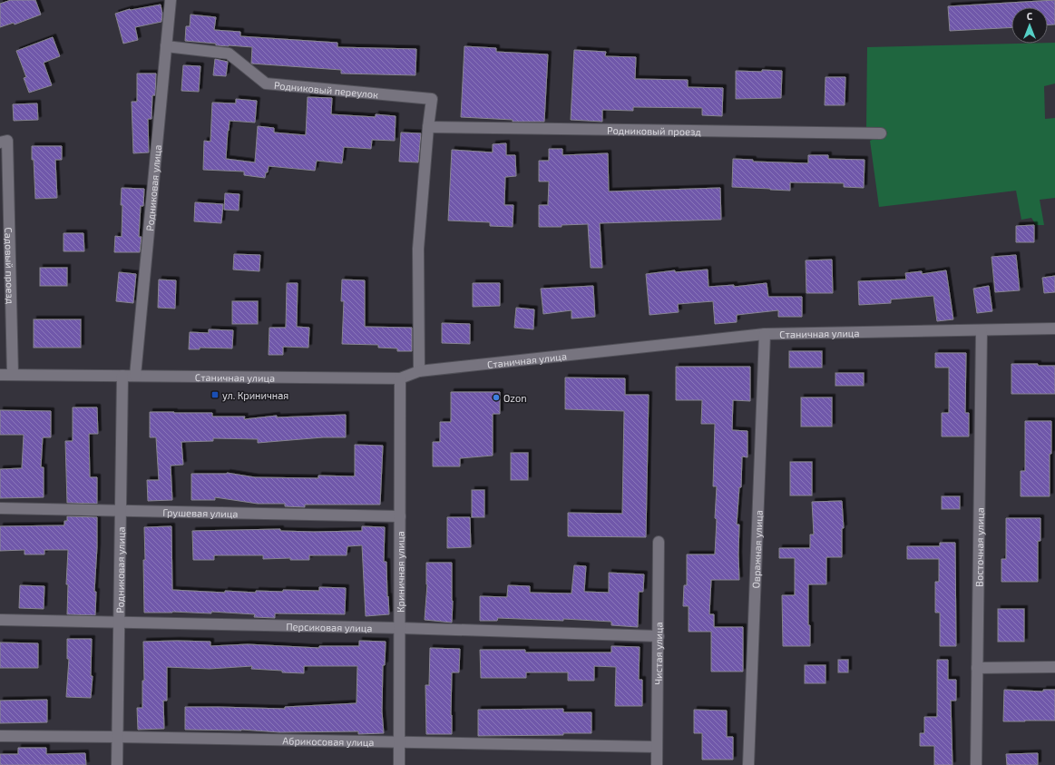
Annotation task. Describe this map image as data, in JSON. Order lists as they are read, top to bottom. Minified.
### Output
{"streets":{"street":["Родниковый переулок","Родниковый проезд","Родниковая улица","Садовый проезд","Станичная улица","Грушевая улица","Восточная улица","Овражная улица","Криничная улица","Персиковая улица","Чистая улица","Абрикосовая улица"]},"crossings":[["Родниковый переулок","Родниковый проезд"],["Родниковый переулок","Родниковая улица"],["Родниковая улица","Станичная улица"],["Родниковая улица","Грушевая улица"],["Родниковая улица","Персиковая улица"],["Родниковая улица","Абрикосовая улица"],["Садовый проезд","Станичная улица"],["Станичная улица","Восточная улица"],["Станичная улица","Овражная улица"],["Станичная улица","Криничная улица"],["Грушевая улица","Криничная улица"],["Криничная улица","Персиковая улица"],["Криничная улица","Абрикосовая улица"],["Персиковая улица","Чистая улица"],["Чистая улица","Абрикосовая улица"]],"places":{"transit":["ул. Криничная"],"other":["Ozon"]},"north":"top"}
